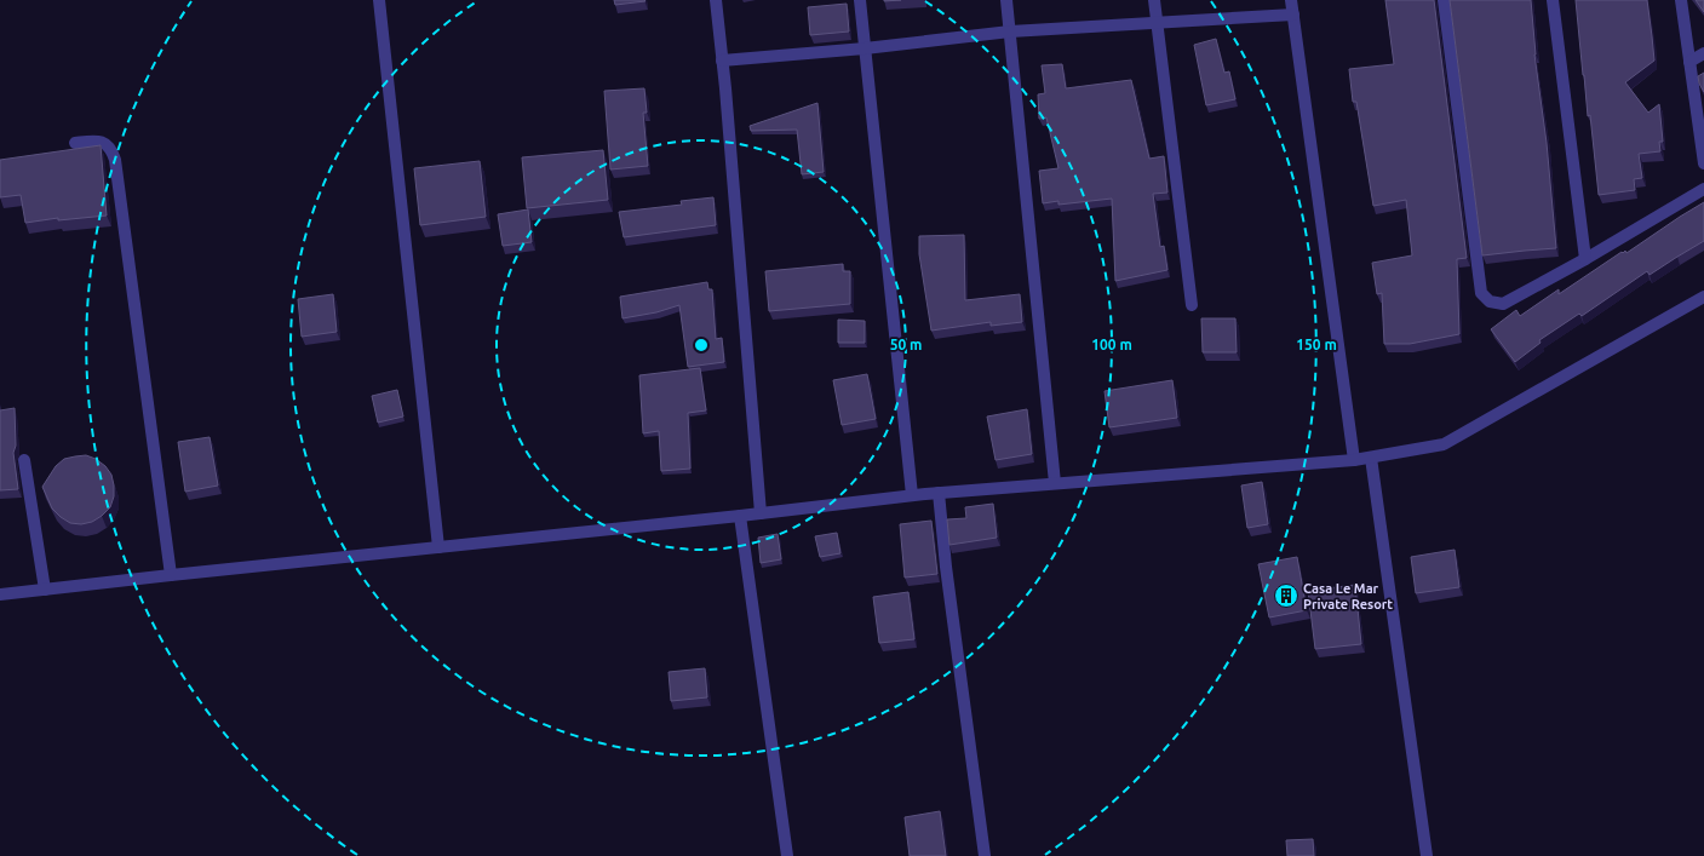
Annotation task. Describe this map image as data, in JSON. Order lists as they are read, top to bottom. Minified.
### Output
{"places":{"building":["Casa Le Mar Private Resort"]},"rings":["50 m","100 m","150 m"]}
